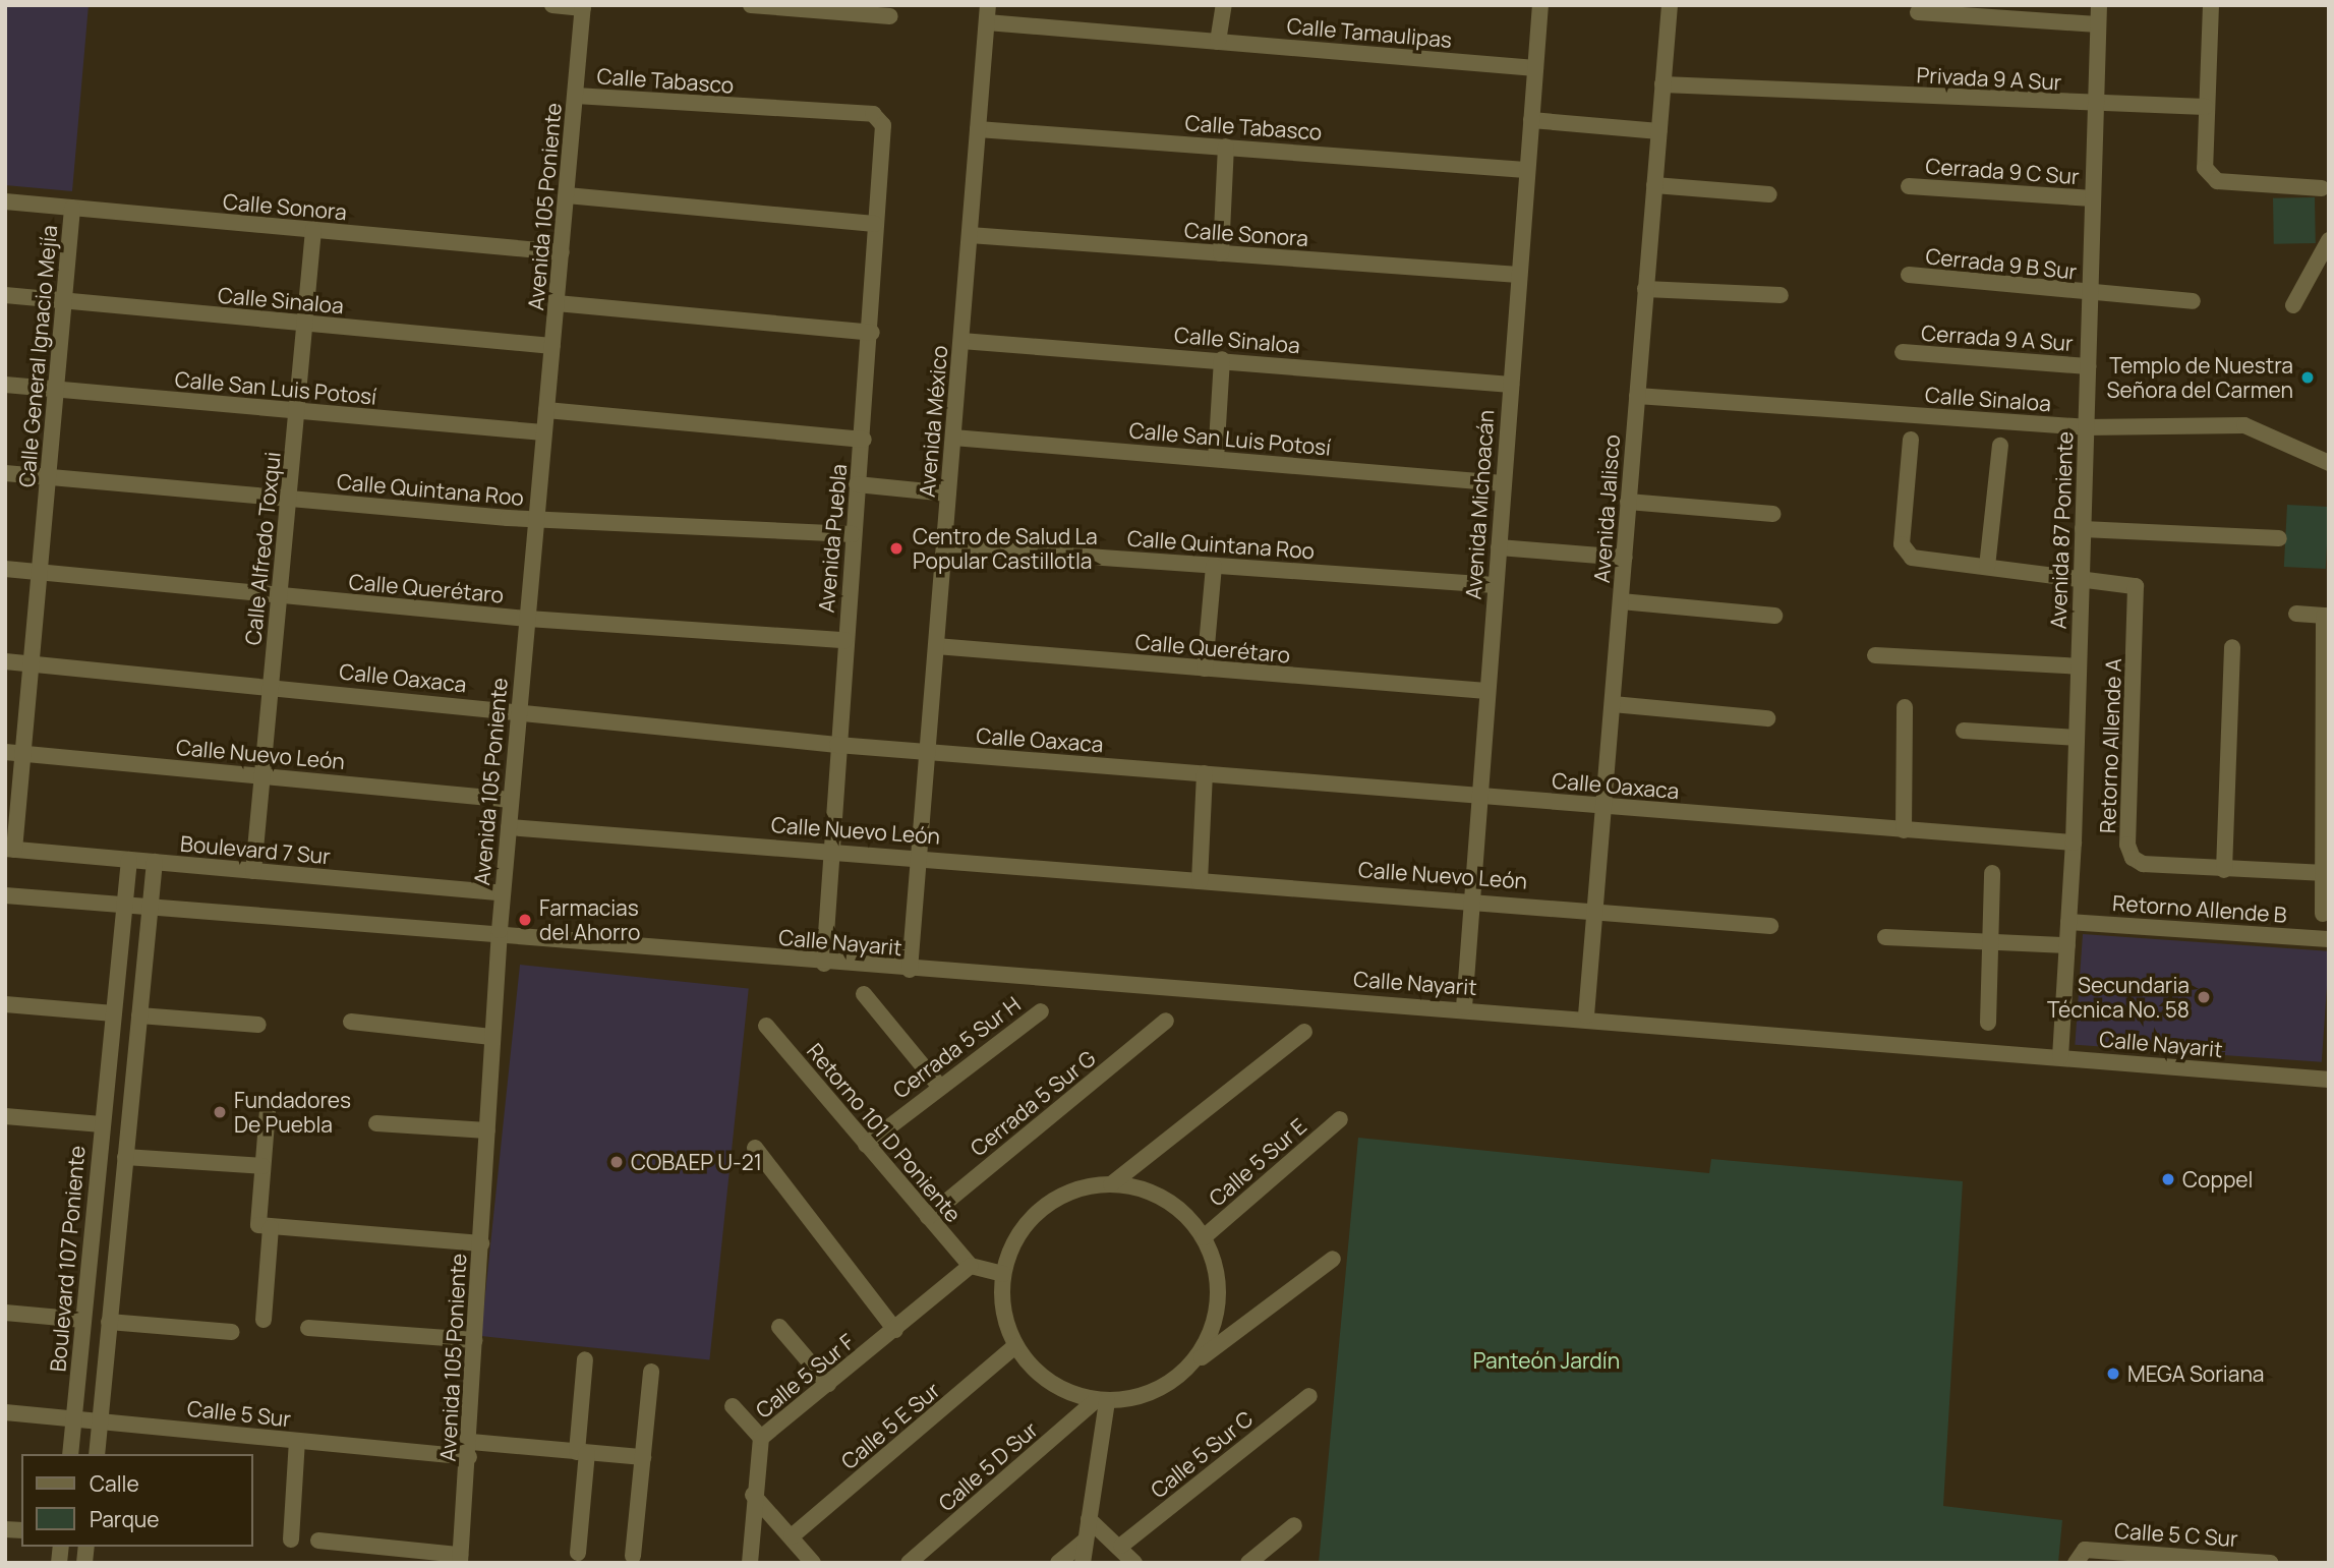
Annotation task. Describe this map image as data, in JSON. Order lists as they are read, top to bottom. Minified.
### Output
{"streets":{"street":["Calle Tamaulipas","Privada 9 A Sur","Calle Tabasco","Cerrada 9 C Sur","Calle Sonora","Avenida 105 Poniente","Cerrada 9 B Sur","Calle Sinaloa","Cerrada 9 A Sur","Calle General Ignacio Mejía","Calle San Luis Potosí","Avenida México","Calle Quintana Roo","Avenida Michoacán","Avenida Jalisco","Avenida 87 Poniente","Avenida Puebla","Calle Alfredo Toxqui","Calle Querétaro","Calle Oaxaca","Retorno Allende A","Calle Nuevo León","Boulevard 7 Sur","Retorno Allende B","Calle Nayarit","Cerrada 5 Sur H","Cerrada 5 Sur G","Retorno 101 D Poniente","Calle 5 Sur E","Boulevard 107 Poniente","Calle 5 Sur F","Calle 5 Sur","Calle 5 E Sur","Calle 5 Sur C","Calle 5 D Sur","Calle 5 C Sur"]},"crossings":[["Calle Tamaulipas","Avenida México"],["Calle Tamaulipas","Avenida Michoacán"],["Privada 9 A Sur","Avenida Jalisco"],["Privada 9 A Sur","Avenida 87 Poniente"],["Calle Tabasco","Avenida 105 Poniente"],["Calle Tabasco","Avenida México"],["Calle Tabasco","Avenida Michoacán"],["Calle Tabasco","Avenida Puebla"],["Cerrada 9 C Sur","Avenida 87 Poniente"],["Calle Sonora","Avenida 105 Poniente"],["Calle Sonora","Calle General Ignacio Mejía"],["Calle Sonora","Avenida México"],["Calle Sonora","Avenida Michoacán"],["Calle Sonora","Calle Alfredo Toxqui"],["Avenida 105 Poniente","Calle Sinaloa"],["Avenida 105 Poniente","Calle San Luis Potosí"],["Avenida 105 Poniente","Calle Quintana Roo"],["Avenida 105 Poniente","Calle Querétaro"],["Avenida 105 Poniente","Calle Oaxaca"],["Avenida 105 Poniente","Calle Nuevo León"],["Avenida 105 Poniente","Boulevard 7 Sur"],["Avenida 105 Poniente","Calle Nayarit"],["Avenida 105 Poniente","Calle 5 Sur"],["Cerrada 9 B Sur","Avenida 87 Poniente"],["Calle Sinaloa","Calle General Ignacio Mejía"],["Calle Sinaloa","Avenida México"],["Calle Sinaloa","Avenida Michoacán"],["Calle Sinaloa","Avenida Jalisco"],["Calle Sinaloa","Avenida 87 Poniente"],["Calle Sinaloa","Calle Alfredo Toxqui"],["Cerrada 9 A Sur","Avenida 87 Poniente"],["Calle General Ignacio Mejía","Calle San Luis Potosí"],["Calle General Ignacio Mejía","Calle Quintana Roo"],["Calle General Ignacio Mejía","Calle Querétaro"],["Calle General Ignacio Mejía","Calle Oaxaca"],["Calle General Ignacio Mejía","Calle Nuevo León"],["Calle General Ignacio Mejía","Boulevard 7 Sur"],["Calle San Luis Potosí","Avenida México"],["Calle San Luis Potosí","Avenida Michoacán"],["Calle San Luis Potosí","Calle Alfredo Toxqui"],["Avenida México","Calle Quintana Roo"],["Avenida México","Calle Querétaro"],["Avenida México","Calle Oaxaca"],["Avenida México","Calle Nuevo León"],["Avenida México","Calle Nayarit"],["Calle Quintana Roo","Avenida Michoacán"],["Calle Quintana Roo","Avenida Puebla"],["Calle Quintana Roo","Calle Alfredo Toxqui"],["Avenida Michoacán","Calle Querétaro"],["Avenida Michoacán","Calle Oaxaca"],["Avenida Michoacán","Calle Nuevo León"],["Avenida Michoacán","Calle Nayarit"],["Avenida Jalisco","Calle Oaxaca"],["Avenida Jalisco","Calle Nuevo León"],["Avenida Jalisco","Calle Nayarit"],["Avenida 87 Poniente","Calle Oaxaca"],["Avenida 87 Poniente","Retorno Allende A"],["Avenida 87 Poniente","Retorno Allende B"],["Avenida 87 Poniente","Calle Nayarit"],["Avenida Puebla","Calle Querétaro"],["Avenida Puebla","Calle Oaxaca"],["Avenida Puebla","Calle Nuevo León"],["Avenida Puebla","Calle Nayarit"],["Calle Alfredo Toxqui","Calle Querétaro"],["Calle Alfredo Toxqui","Calle Oaxaca"],["Calle Alfredo Toxqui","Calle Nuevo León"],["Calle Alfredo Toxqui","Boulevard 7 Sur"],["Boulevard 7 Sur","Boulevard 107 Poniente"],["Cerrada 5 Sur H","Retorno 101 D Poniente"],["Cerrada 5 Sur G","Retorno 101 D Poniente"],["Retorno 101 D Poniente","Calle 5 Sur F"],["Calle 5 Sur E","Calle 5 E Sur"],["Calle 5 Sur E","Calle 5 D Sur"],["Boulevard 107 Poniente","Calle 5 Sur"],["Calle 5 E Sur","Calle 5 D Sur"]],"parks":["Panteón Jardín"],"places":["Templo de Nuestra Señora del Carmen","Centro de Salud La Popular Castillotla","Farmacias del Ahorro","Secundaria Técnica No. 58","Fundadores De Puebla","COBAEP U-21","Coppel","MEGA Soriana"],"legend":["Calle","Parque"]}
